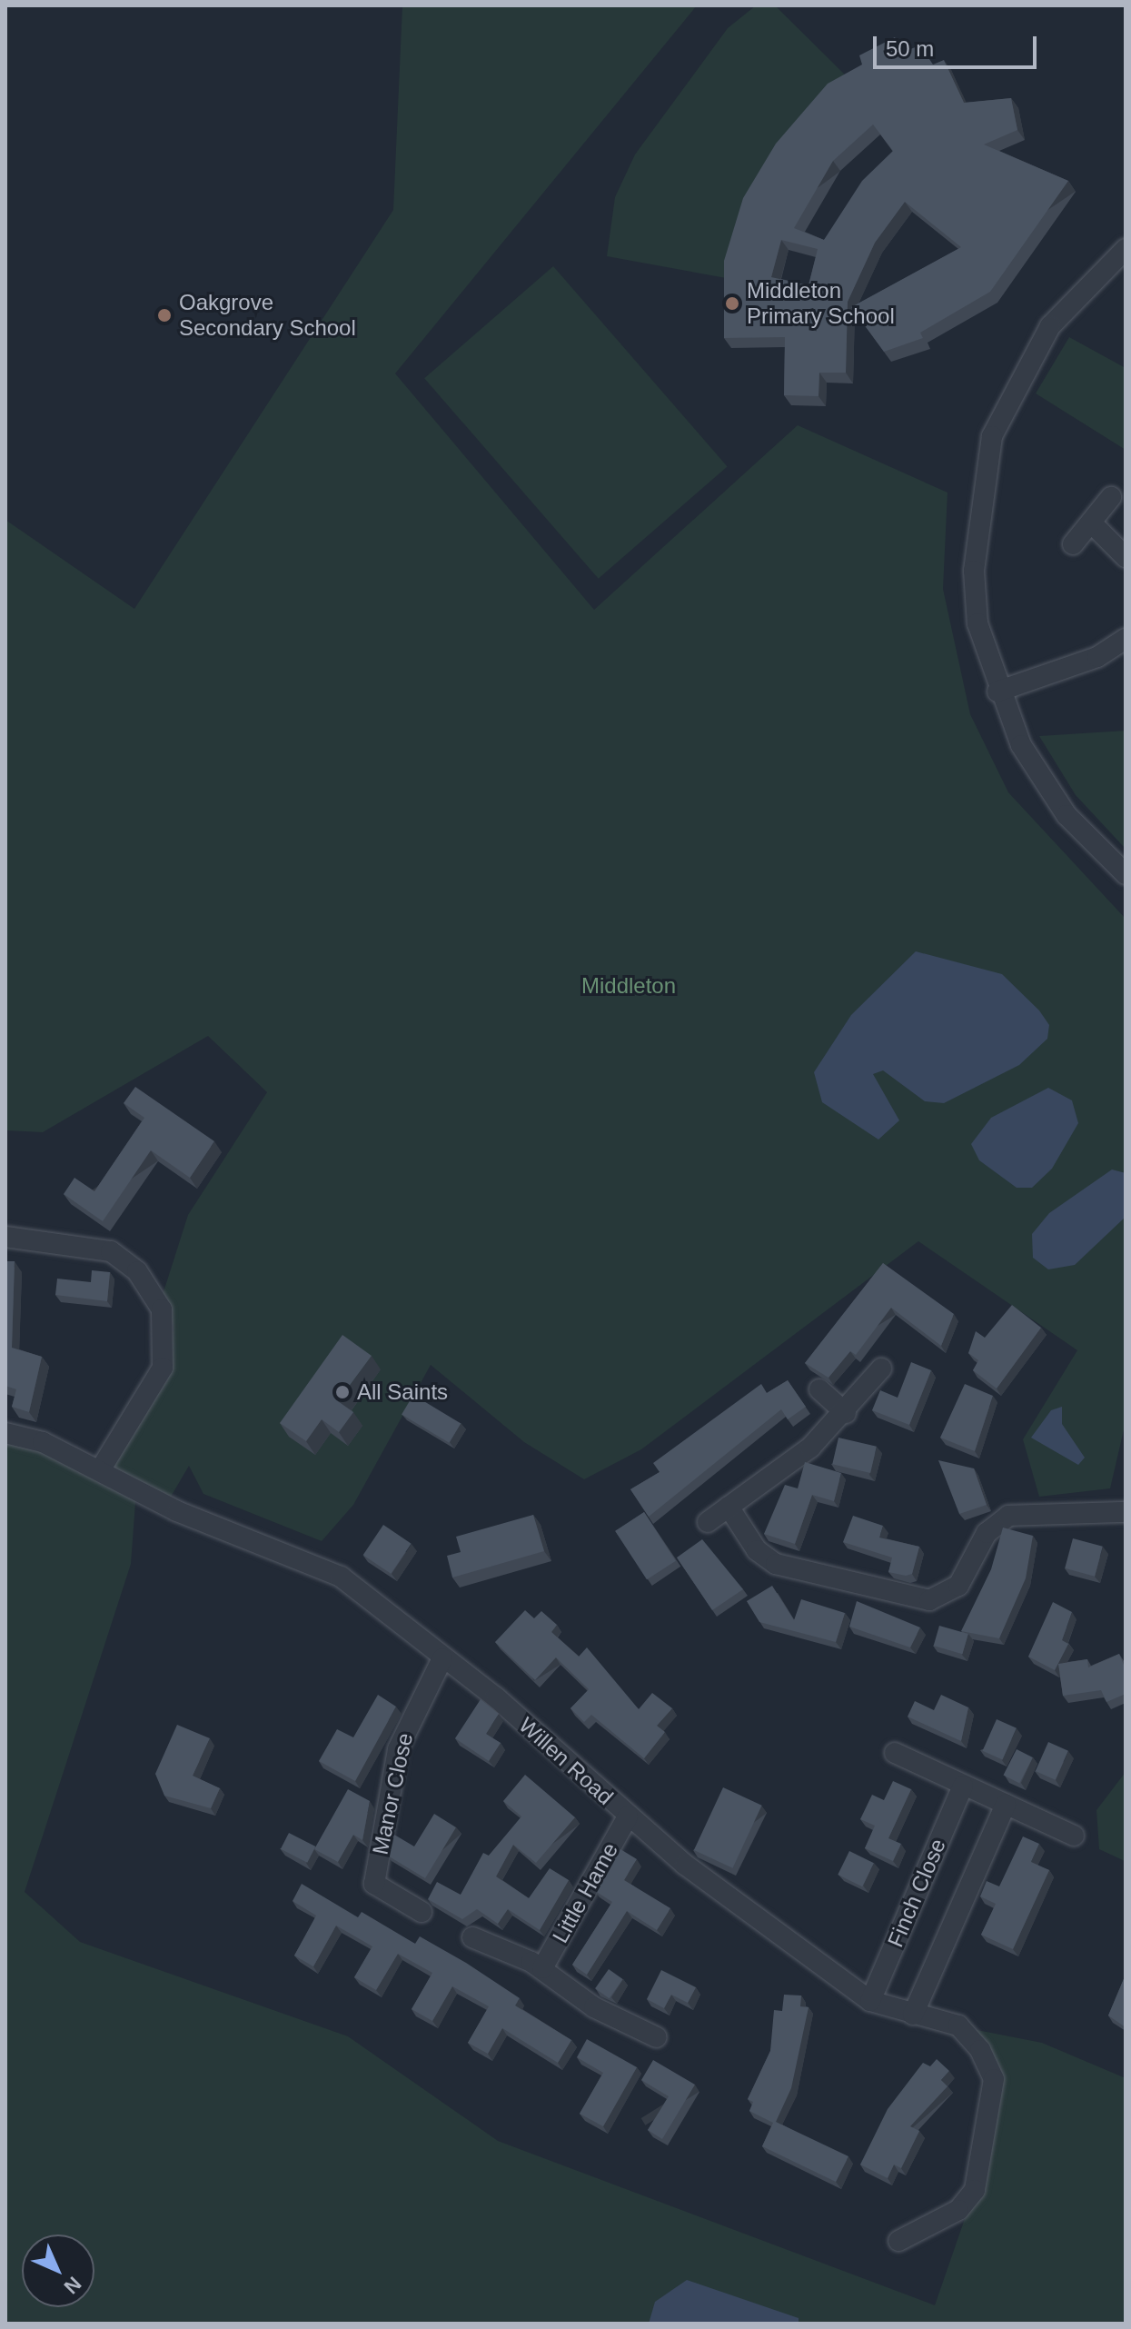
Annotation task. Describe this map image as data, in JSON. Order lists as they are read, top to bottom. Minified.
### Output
{"streets":{"street":["Willen Road","Manor Close","Little Hame","Finch Close"]},"crossings":[["Willen Road","Manor Close"],["Willen Road","Little Hame"],["Willen Road","Finch Close"]],"parks":["Middleton"],"places":["Middleton Primary School","Oakgrove Secondary School","All Saints"],"scale_bar":"50 m","north":"bottom right"}
